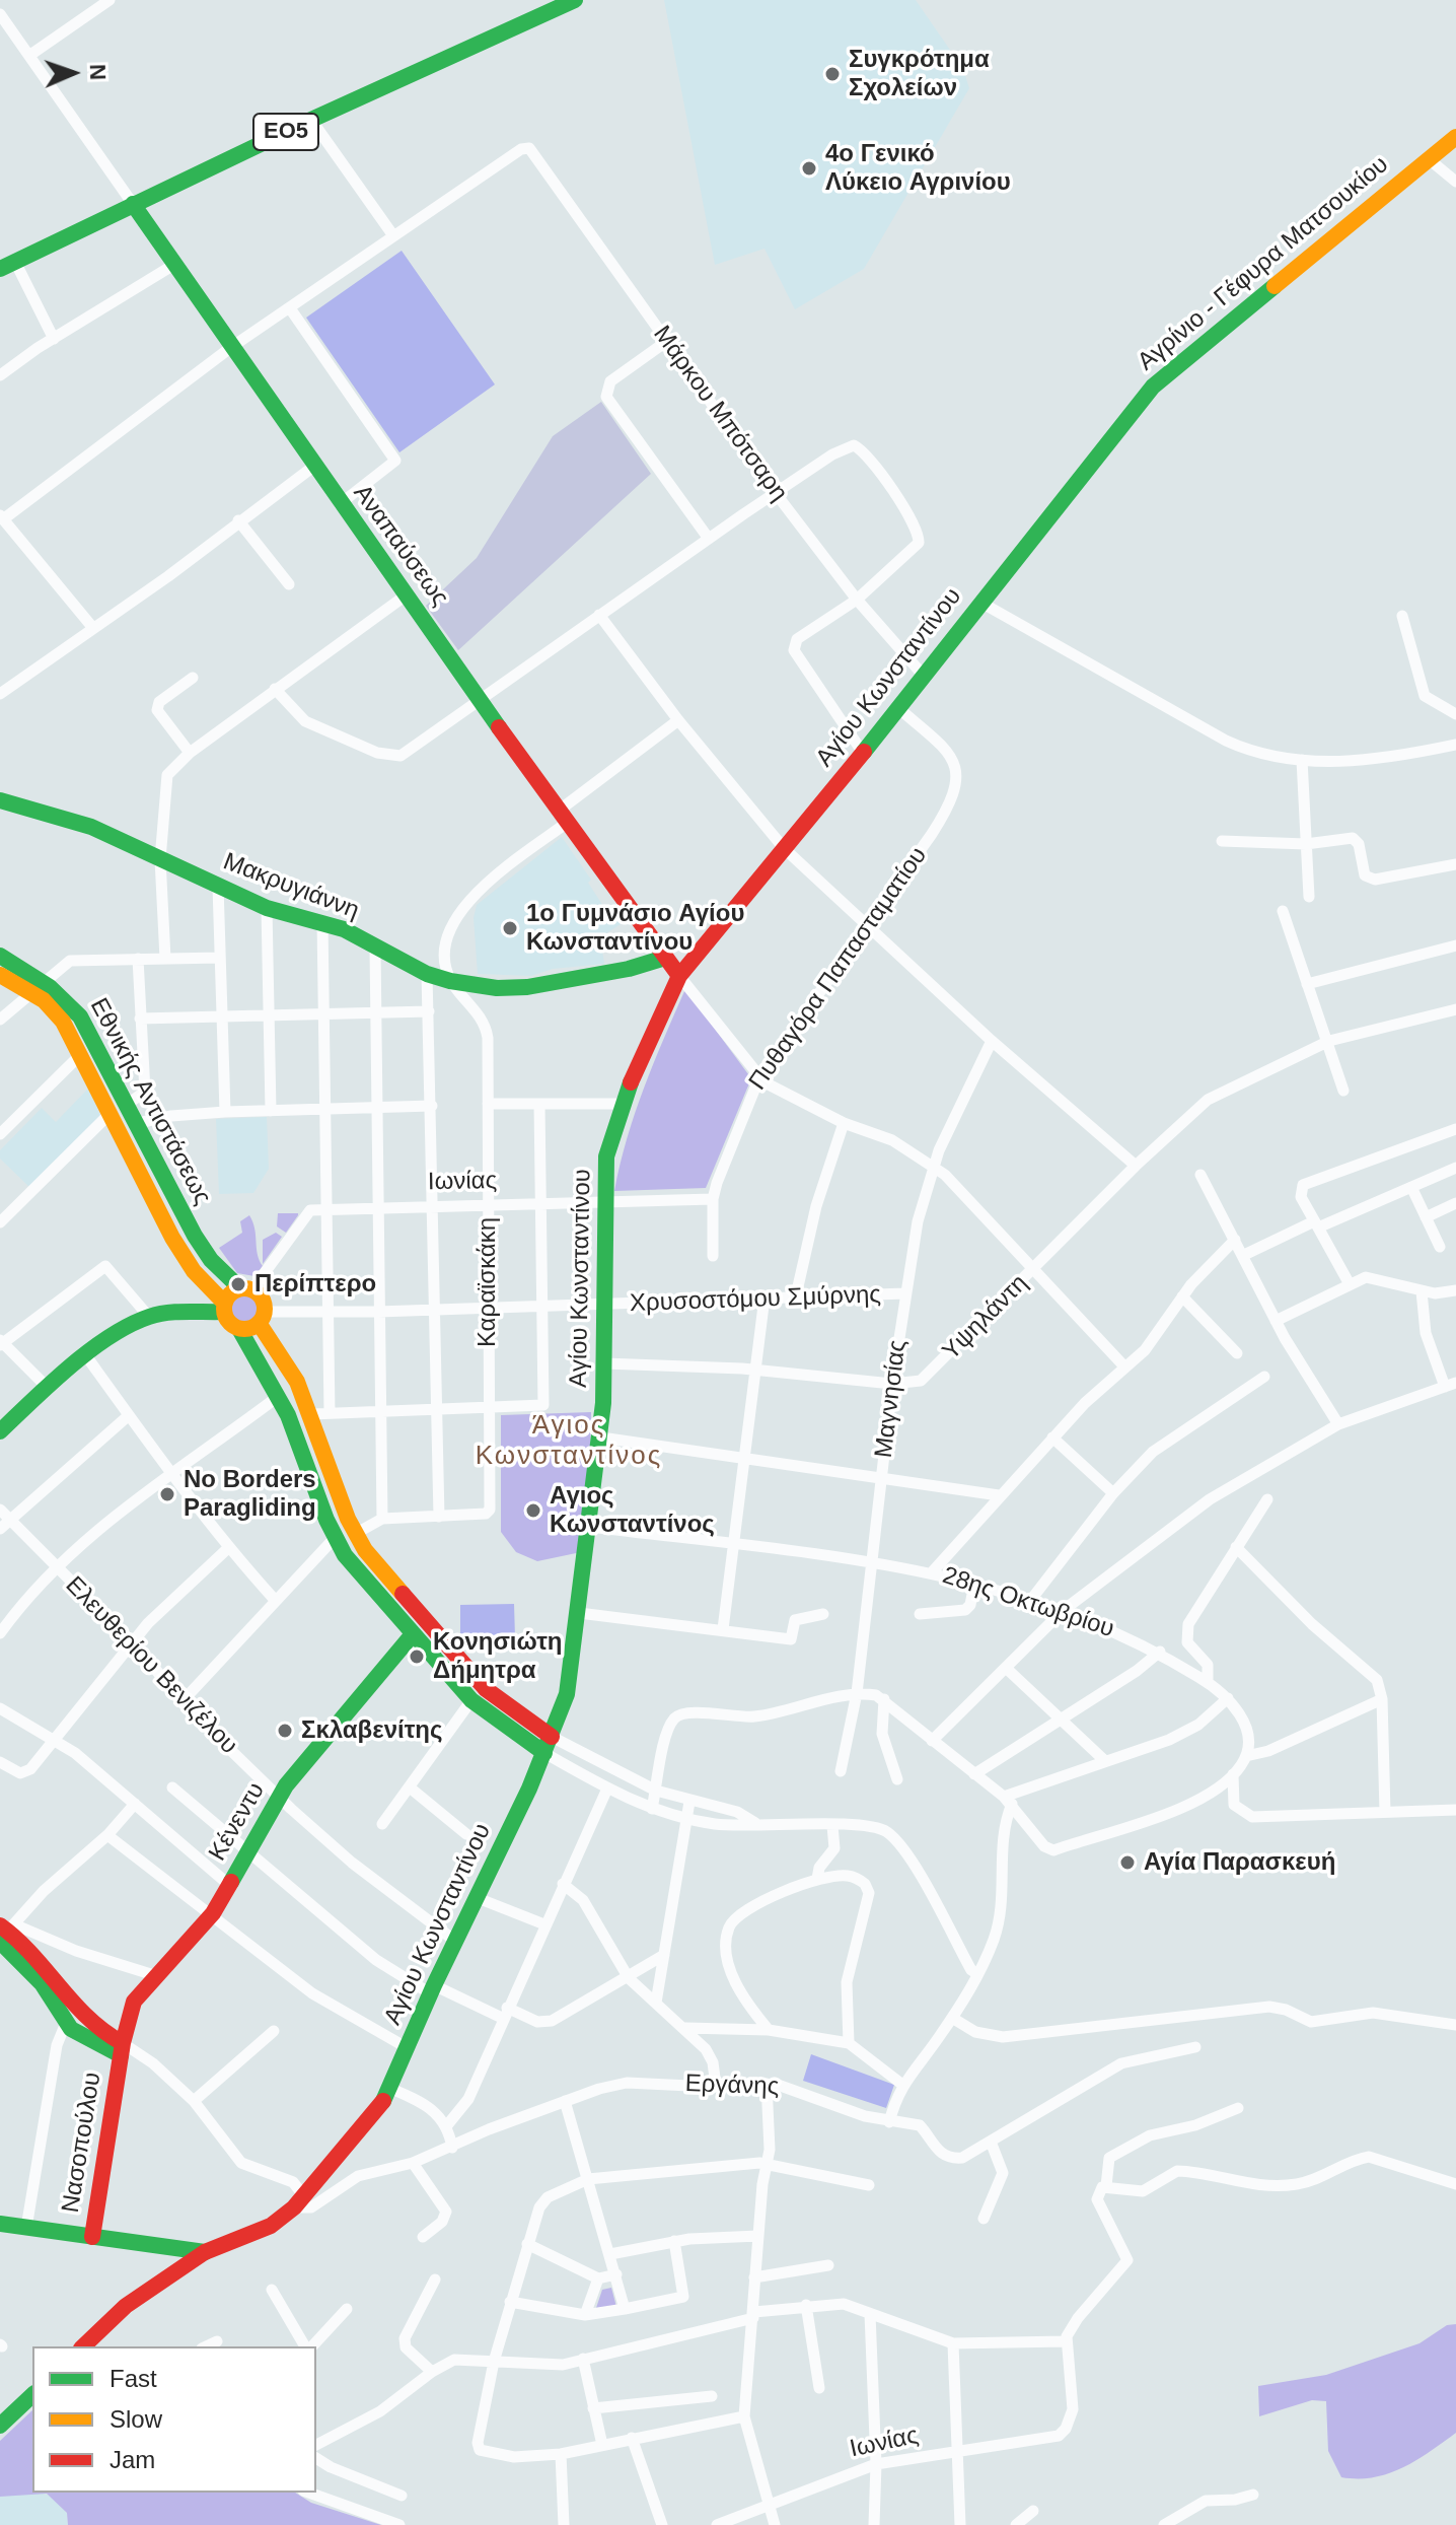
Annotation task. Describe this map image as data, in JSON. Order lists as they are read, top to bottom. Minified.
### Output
{"streets":{"main road":["ΕΟ5","Αγρίνιο - Γέφυρα Ματσουκίου","Αναπαύσεως","Αγίου Κωνσταντίνου","Μακρυγιάννη","Εθνικής Αντιστάσεως","Κένεντυ","Νασοπούλου"],"street":["Μάρκου Μπότσαρη","Πυθαγόρα Παπασταματίου","Ιωνίας","Καραϊσκάκη","Χρυσοστόμου Σμύρνης","Υψηλάντη","Μαγνησίας","28ης Οκτωβρίου","Ελευθερίου Βενιζέλου","Εργάνης"]},"crossings":[["ΕΟ5","Αναπαύσεως"],["Αγρίνιο - Γέφυρα Ματσουκίου","Αγίου Κωνσταντίνου"],["Μάρκου Μπότσαρη","Αγίου Κωνσταντίνου"],["Αναπαύσεως","Αγίου Κωνσταντίνου"],["Αναπαύσεως","Μακρυγιάννη"],["Αγίου Κωνσταντίνου","Πυθαγόρα Παπασταματίου"],["Αγίου Κωνσταντίνου","Ιωνίας"],["Αγίου Κωνσταντίνου","Χρυσοστόμου Σμύρνης"],["Αγίου Κωνσταντίνου","Υψηλάντη"],["Αγίου Κωνσταντίνου","28ης Οκτωβρίου"],["Αγίου Κωνσταντίνου","Ελευθερίου Βενιζέλου"],["Αγίου Κωνσταντίνου","Εργάνης"],["Μακρυγιάννη","Καραϊσκάκη"],["Πυθαγόρα Παπασταματίου","Ιωνίας"],["Εθνικής Αντιστάσεως","Ιωνίας"],["Εθνικής Αντιστάσεως","Χρυσοστόμου Σμύρνης"],["Ιωνίας","Καραϊσκάκη"],["Ιωνίας","Χρυσοστόμου Σμύρνης"],["Καραϊσκάκη","Χρυσοστόμου Σμύρνης"],["Χρυσοστόμου Σμύρνης","Μαγνησίας"],["Υψηλάντη","Μαγνησίας"],["Μαγνησίας","28ης Οκτωβρίου"],["Ελευθερίου Βενιζέλου","Κένεντυ"],["Κένεντυ","Νασοπούλου"]],"districts":["Άγιος Κωνσταντίνος"],"places":["Συγκρότημα Σχολείων","4ο Γενικό Λύκειο Αγρινίου","1ο Γυμνάσιο Αγίου Κωνσταντίνου","Περίπτερο","No Borders Paragliding","Αγιος Κωνσταντίνος","Κονησιώτη Δήμητρα","Σκλαβενίτης","Αγία Παρασκευή"],"legend":["Fast","Slow","Jam"],"north":"right"}
